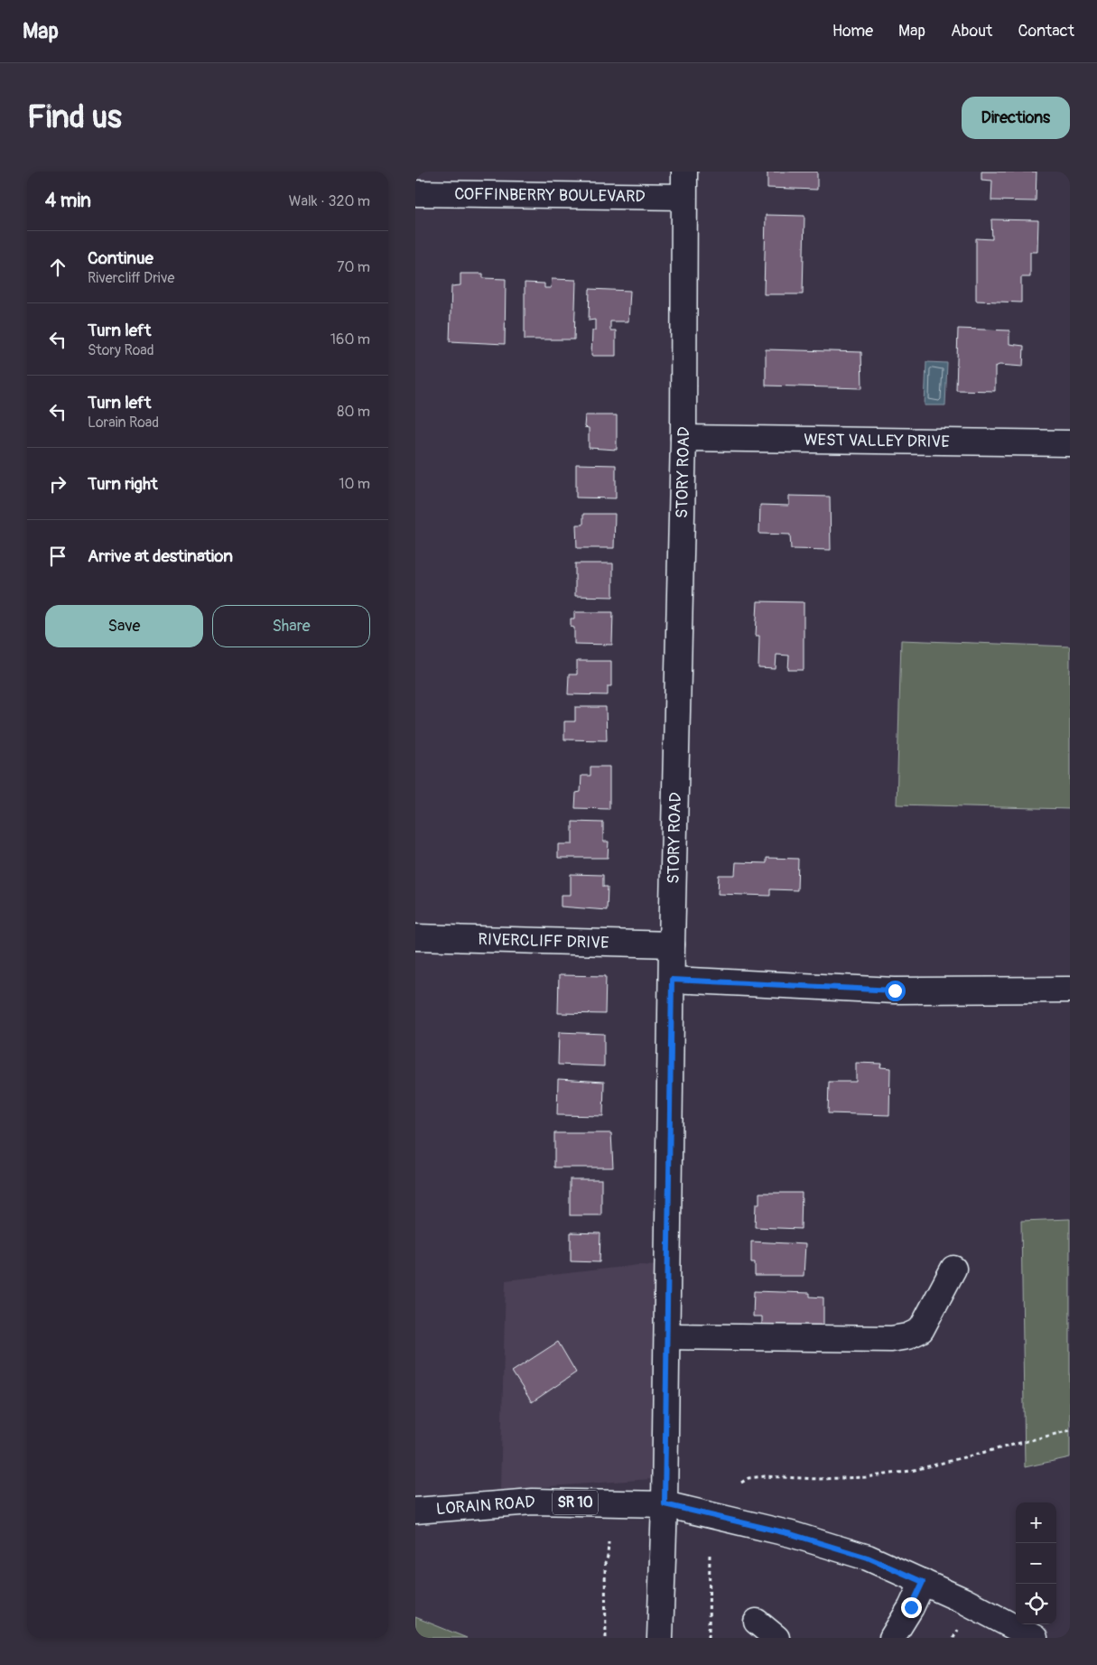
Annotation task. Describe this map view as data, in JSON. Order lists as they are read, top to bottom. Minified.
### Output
{"streets":{"street":["COFFINBERRY BOULEVARD","WEST VALLEY DRIVE","STORY ROAD","RIVERCLIFF DRIVE","SR 10","LORAIN ROAD"]},"crossings":[["COFFINBERRY BOULEVARD","STORY ROAD"],["WEST VALLEY DRIVE","STORY ROAD"],["STORY ROAD","RIVERCLIFF DRIVE"],["STORY ROAD","LORAIN ROAD"]],"page":{"header":"Map","nav":["Home","Map","About","Contact"],"buttons":["Directions",["Save","Share"]],"title":"Find us","heading":["4 min","Walk · 320 m"],"list":[["Continue","Rivercliff Drive","70 m"],["Turn left","Story Road","160 m"],["Turn left","Lorain Road","80 m"],["Turn right","10 m"],"Arrive at destination"],"map_buttons":["+","−"]}}
